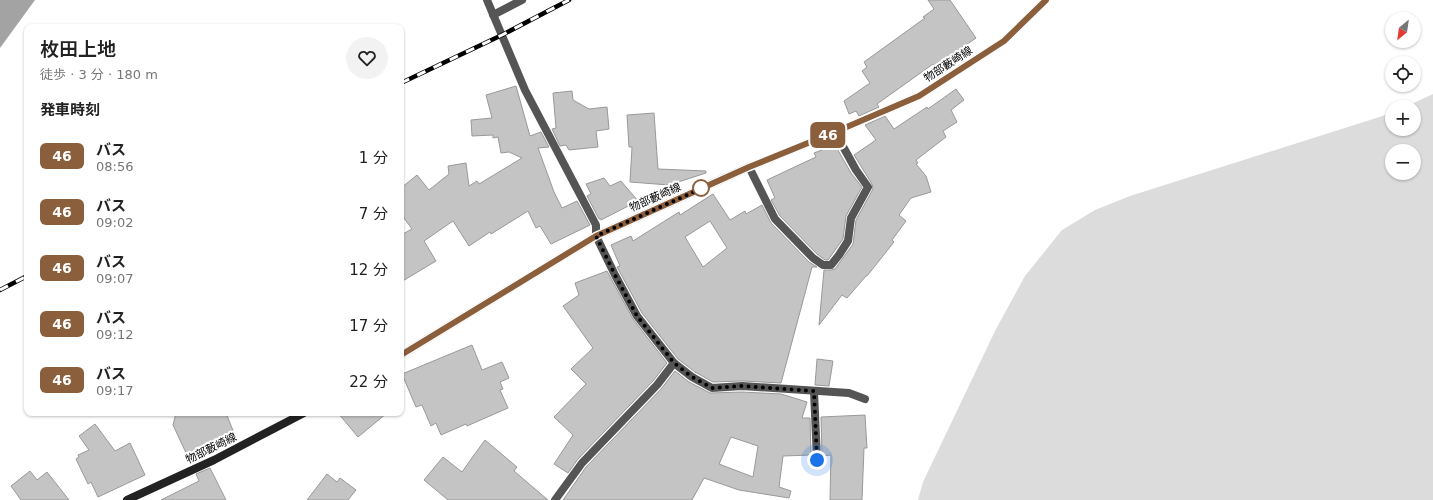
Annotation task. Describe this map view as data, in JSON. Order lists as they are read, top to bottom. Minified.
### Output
{"streets":{"main road":["物部藪崎線"]},"lines":["bus line 46"],"north":"bottom left","page":{"on_map":"46","map_buttons":["+","−"],"heading":[["枚田上地","徒歩 · 3 分 · 180 m"],"発車時刻"],"list":[{"mark":"46","name":"バス","note":"08:56","value":"1 分"},{"mark":"46","name":"バス","note":"09:02","value":"7 分"},{"mark":"46","name":"バス","note":"09:07","value":"12 分"},{"mark":"46","name":"バス","note":"09:12","value":"17 分"},{"mark":"46","name":"バス","note":"09:17","value":"22 分"}]}}
